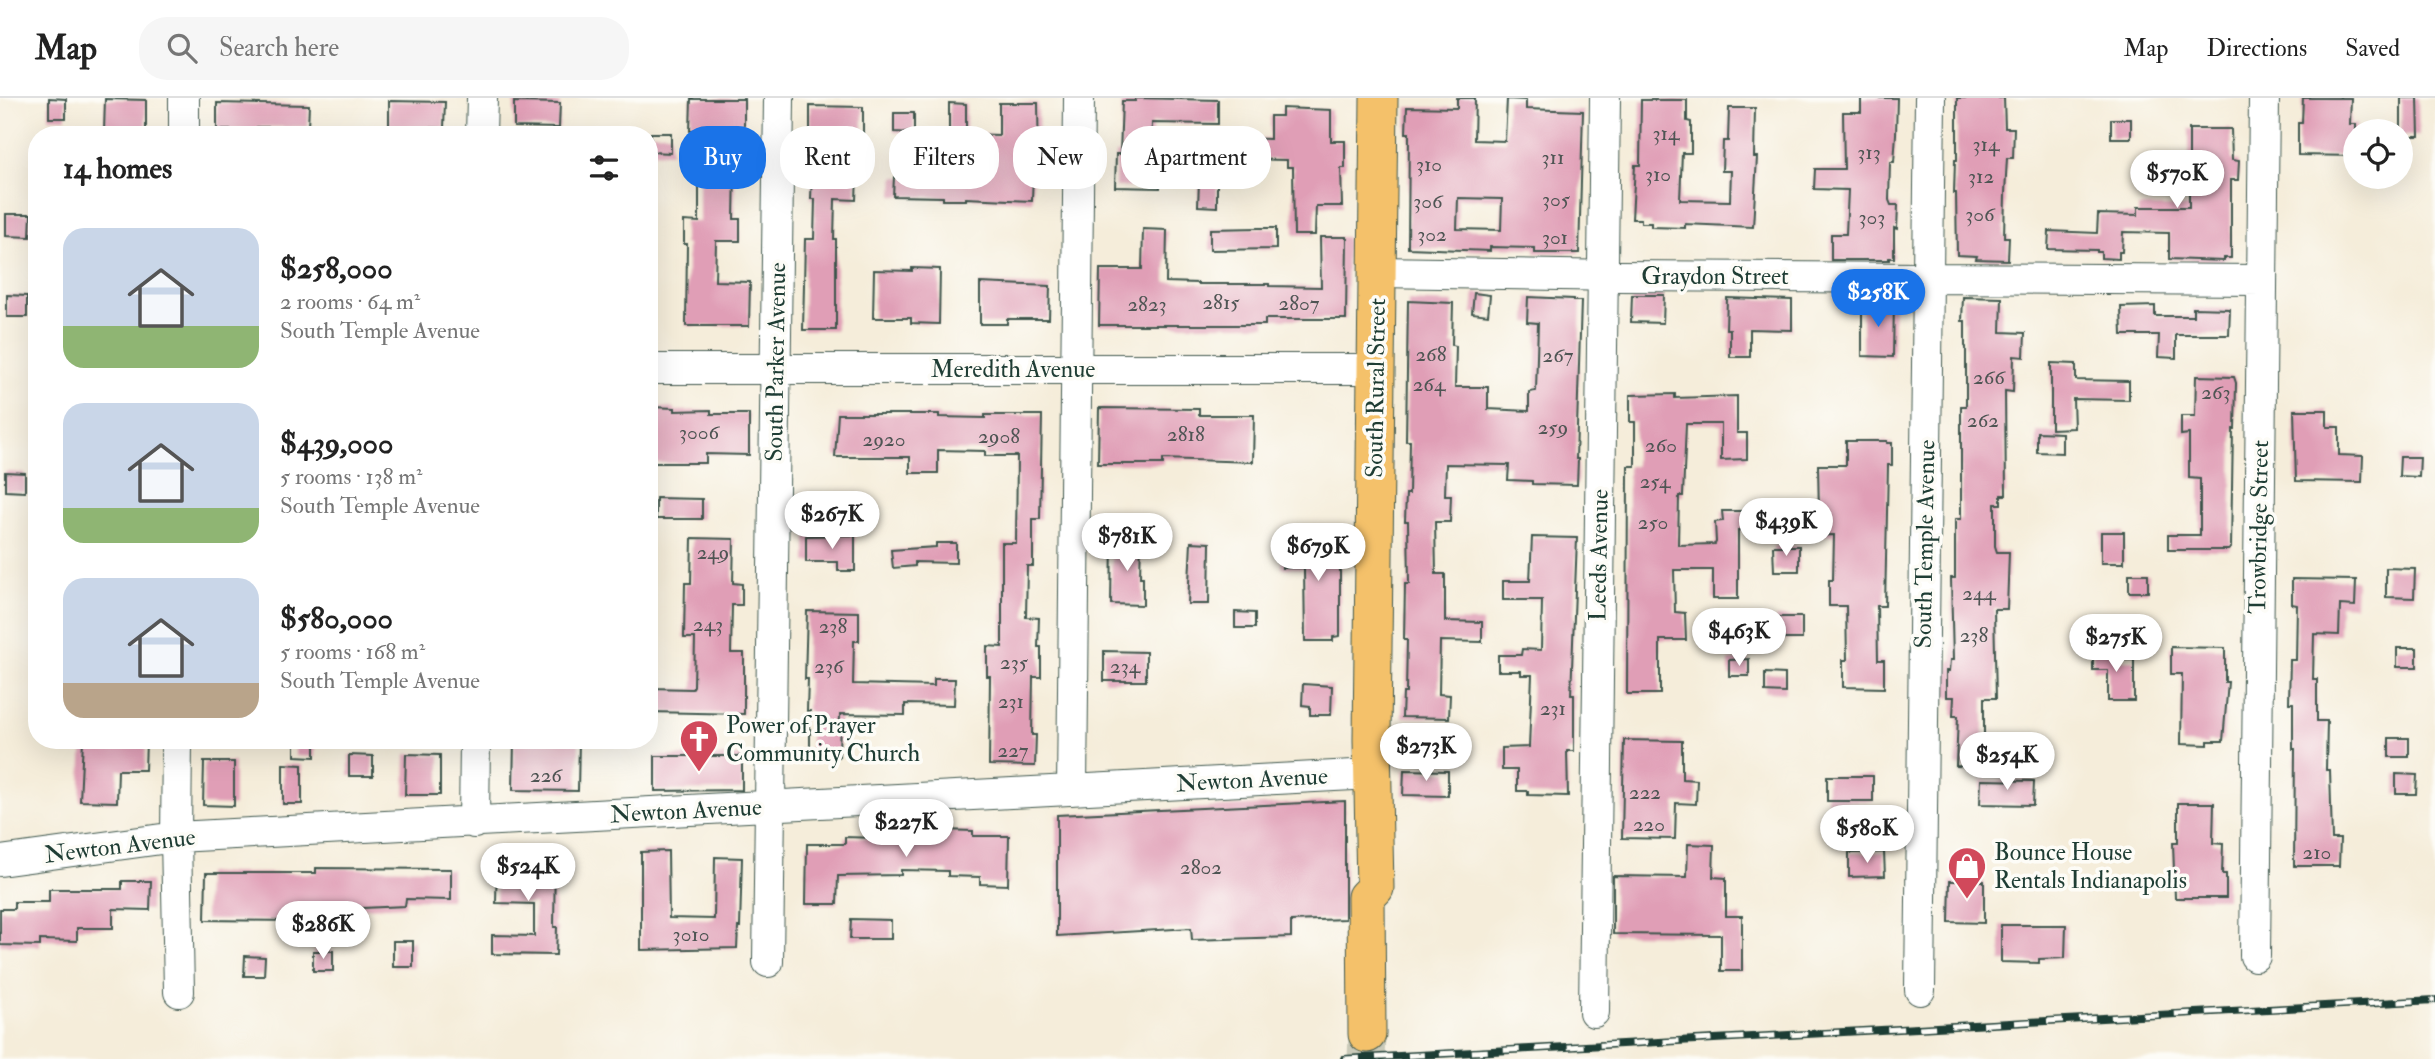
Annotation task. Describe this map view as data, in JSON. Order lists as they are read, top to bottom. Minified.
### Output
{"streets":{"main road":["South Rural Street"],"street":["Graydon Street","South Parker Avenue","Meredith Avenue","Trowbridge Street","South Temple Avenue","Leeds Avenue","Newton Avenue"]},"crossings":[["Graydon Street","South Rural Street"],["Graydon Street","Trowbridge Street"],["Graydon Street","South Temple Avenue"],["Graydon Street","Leeds Avenue"],["South Parker Avenue","Meredith Avenue"],["South Parker Avenue","Newton Avenue"],["Meredith Avenue","South Rural Street"],["South Rural Street","Newton Avenue"]],"places":{"church":["Power of Prayer Community Church"],"shop":["Bounce House Rentals Indianapolis"]},"house_numbers":["314","314","313","311","310","310","312","305","306","306","303","302","301","2815","2807","2823","268","267","266","264","263","262","259","3006","2818","2908","2920","260","254","250","249","244","243","238","238","235","236","234","231","231","227","226","222","220","210","2802","3010"],"page":{"header":"Map","search":"Search here","nav":["Map","Directions","Saved"],"chip":["Buy","Rent","Filters","New","Apartment"],"heading":"14 homes","price":["$570K","$258K","$267K","$439K","$781K","$679K","$463K","$275K","$273K","$254K","$227K","$580K","$524K","$286K"],"list":[{"name":"$258,000","note":"2 rooms · 64 m² · South Temple Avenue"},{"name":"$439,000","note":"5 rooms · 138 m² · South Temple Avenue"},{"name":"$580,000","note":"5 rooms · 168 m² · South Temple Avenue"}]}}
